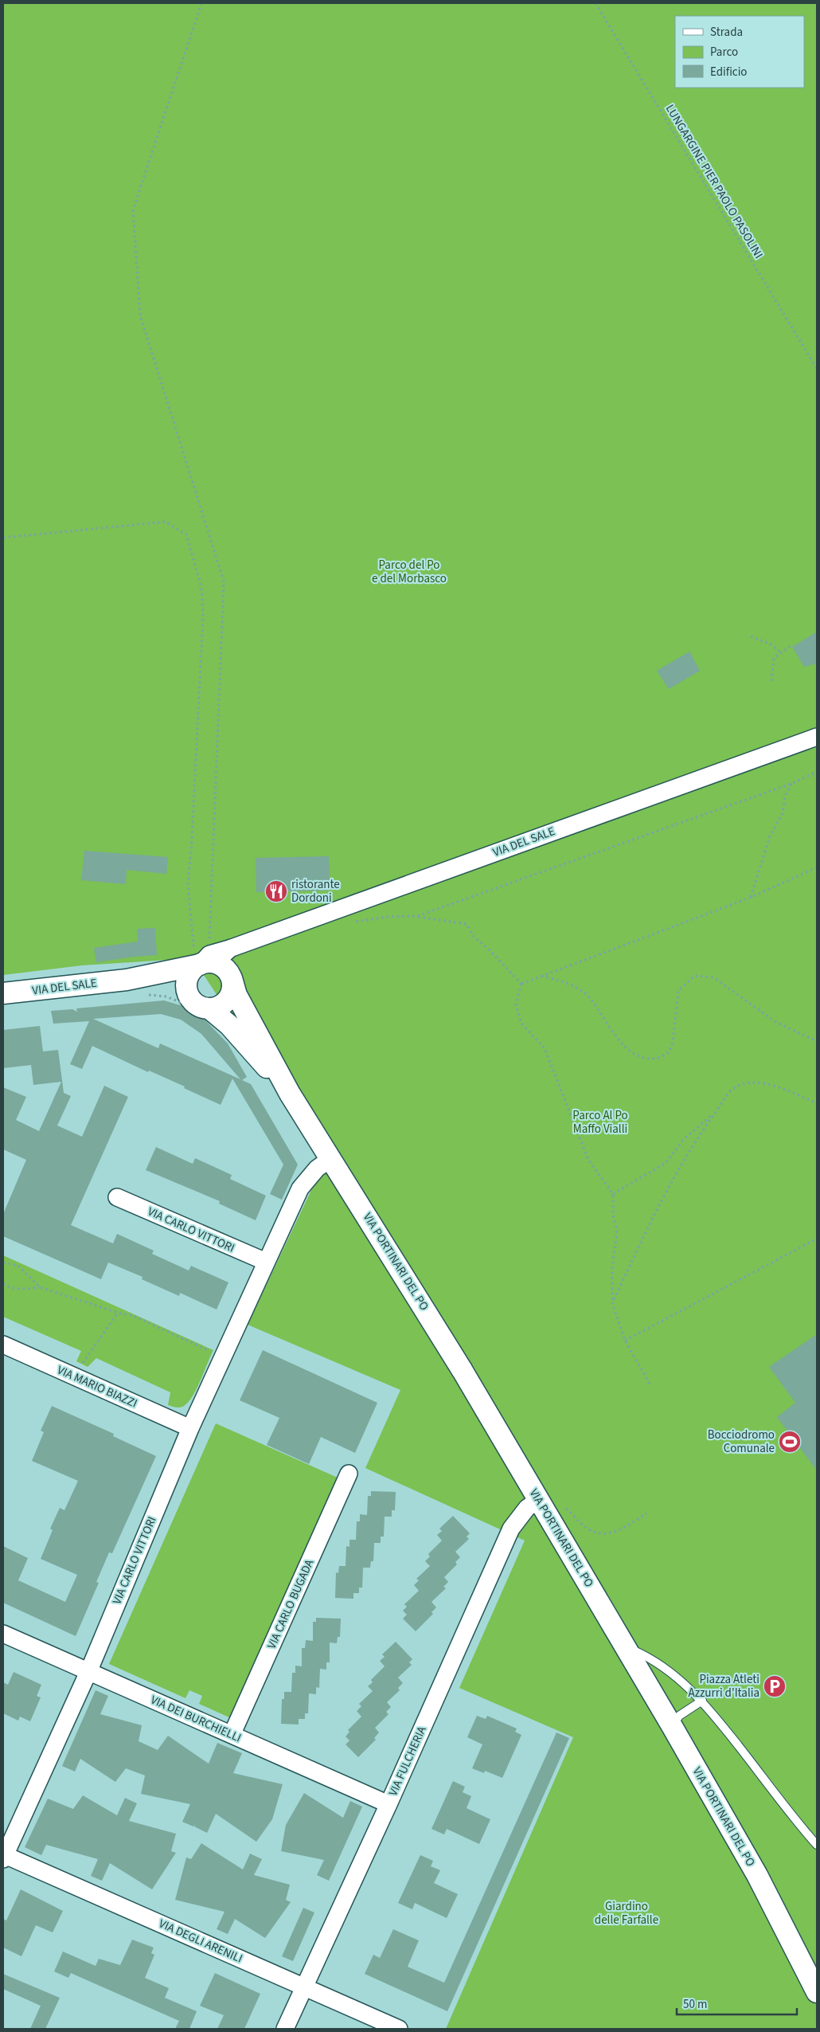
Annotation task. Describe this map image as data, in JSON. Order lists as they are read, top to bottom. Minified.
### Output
{"streets":{"street":["VIA DEL SALE","VIA CARLO VITTORI","VIA PORTINARI DEL PO","VIA MARIO BIAZZI","VIA CARLO BUGADA","VIA DEI BURCHIELLI","VIA FULCHERIA","VIA DEGLI ARENILI"],"path":["LUNGARGINE PIER PAOLO PASOLINI"]},"crossings":[["VIA DEL SALE","VIA PORTINARI DEL PO"],["VIA CARLO VITTORI","VIA PORTINARI DEL PO"],["VIA CARLO VITTORI","VIA MARIO BIAZZI"],["VIA CARLO VITTORI","VIA DEI BURCHIELLI"],["VIA CARLO VITTORI","VIA DEGLI ARENILI"],["VIA PORTINARI DEL PO","VIA FULCHERIA"],["VIA CARLO BUGADA","VIA DEI BURCHIELLI"],["VIA DEI BURCHIELLI","VIA FULCHERIA"],["VIA FULCHERIA","VIA DEGLI ARENILI"]],"parks":["Parco del Po e del Morbasco","Parco Al Po Maffo Vialli","Giardino delle Farfalle"],"places":{"restaurant":["ristorante Dordoni"],"sports":["Bocciodromo Comunale"],"parking":["Piazza Atleti Azzurri d'Italia"]},"legend":["Strada","Parco","Edificio"],"scale_bar":"50 m"}
